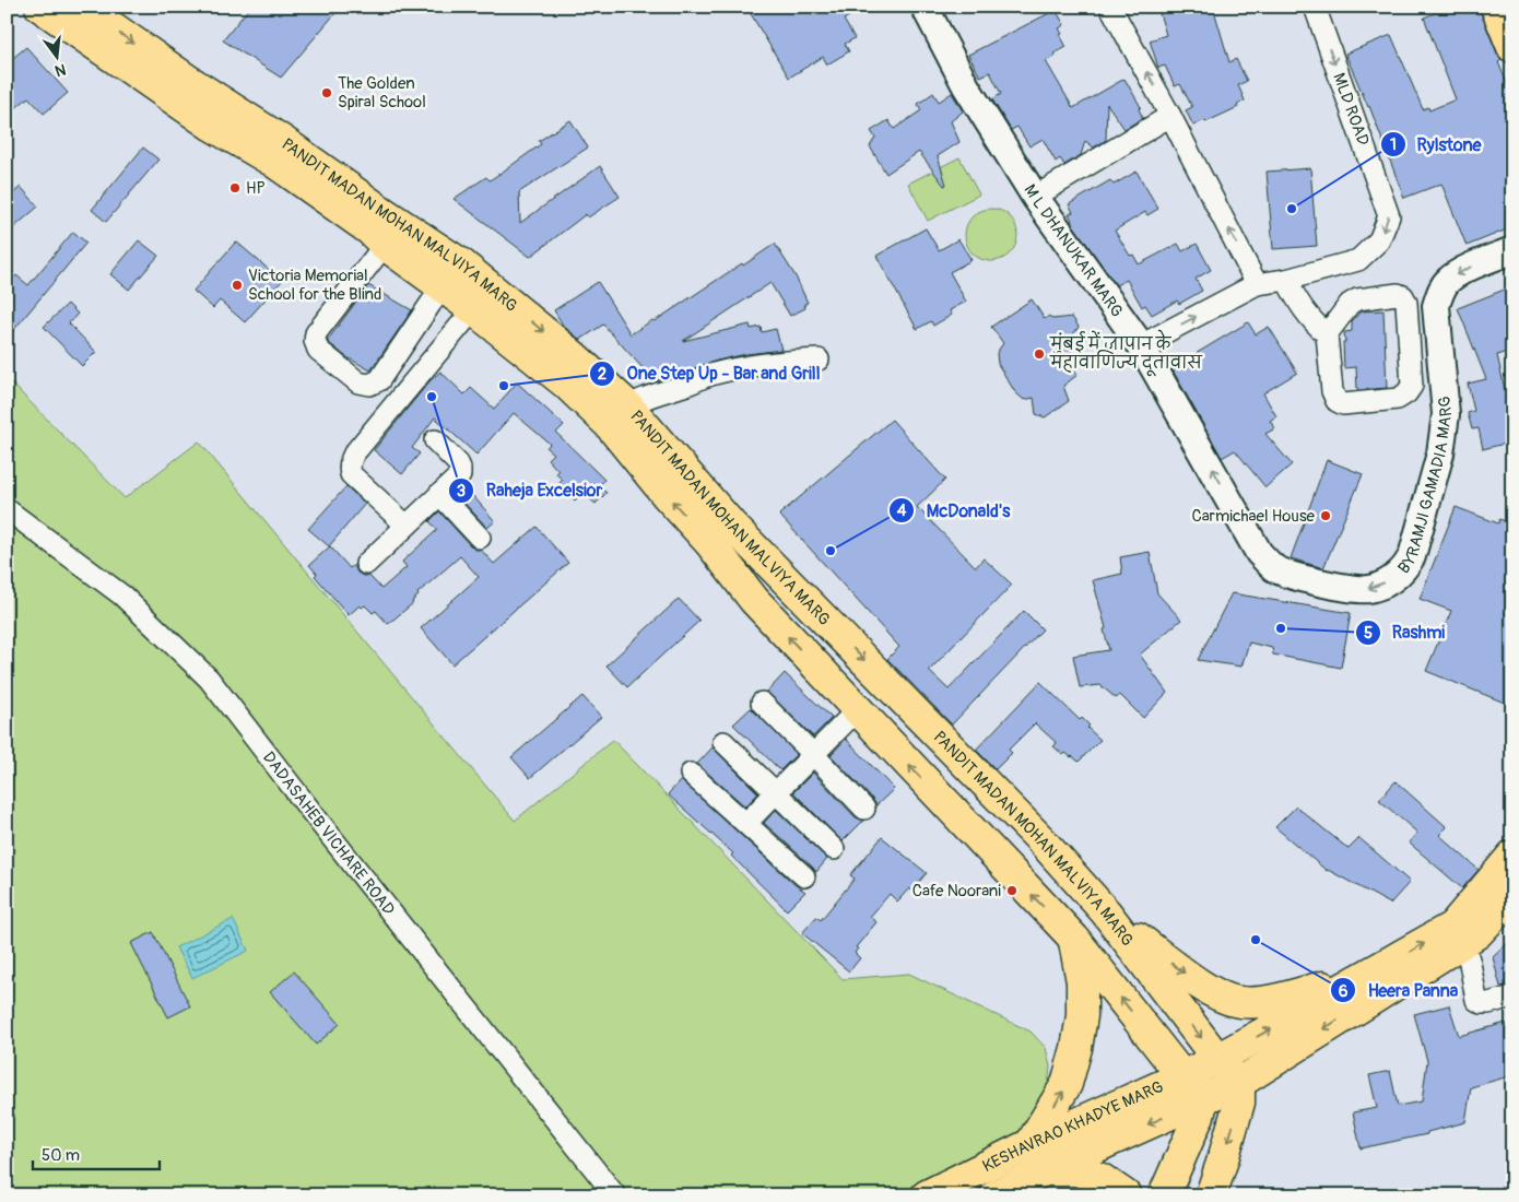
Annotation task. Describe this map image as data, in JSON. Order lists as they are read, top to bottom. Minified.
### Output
{"streets":{"main road":["PANDIT MADAN MOHAN MALVIYA MARG","KESHAVRAO KHADYE MARG"],"street":["MLD ROAD","M L DHANUKAR MARG","BYRAMJI GAMADIA MARG","DADASAHEB VICHARE ROAD"]},"crossings":[["MLD ROAD","M L DHANUKAR MARG"],["PANDIT MADAN MOHAN MALVIYA MARG","KESHAVRAO KHADYE MARG"],["M L DHANUKAR MARG","BYRAMJI GAMADIA MARG"]],"places":["The Golden Spiral School","HP","Rylstone","Victoria Memorial School for the Blind","मुंबई में जापान के महावाणिज्य दूतावास","One Step Up - Bar and Grill","Raheja Excelsior","Carmichael House","McDonald's","Rashmi","Cafe Noorani","Heera Panna"],"scale_bar":"50 m","north":"bottom"}
